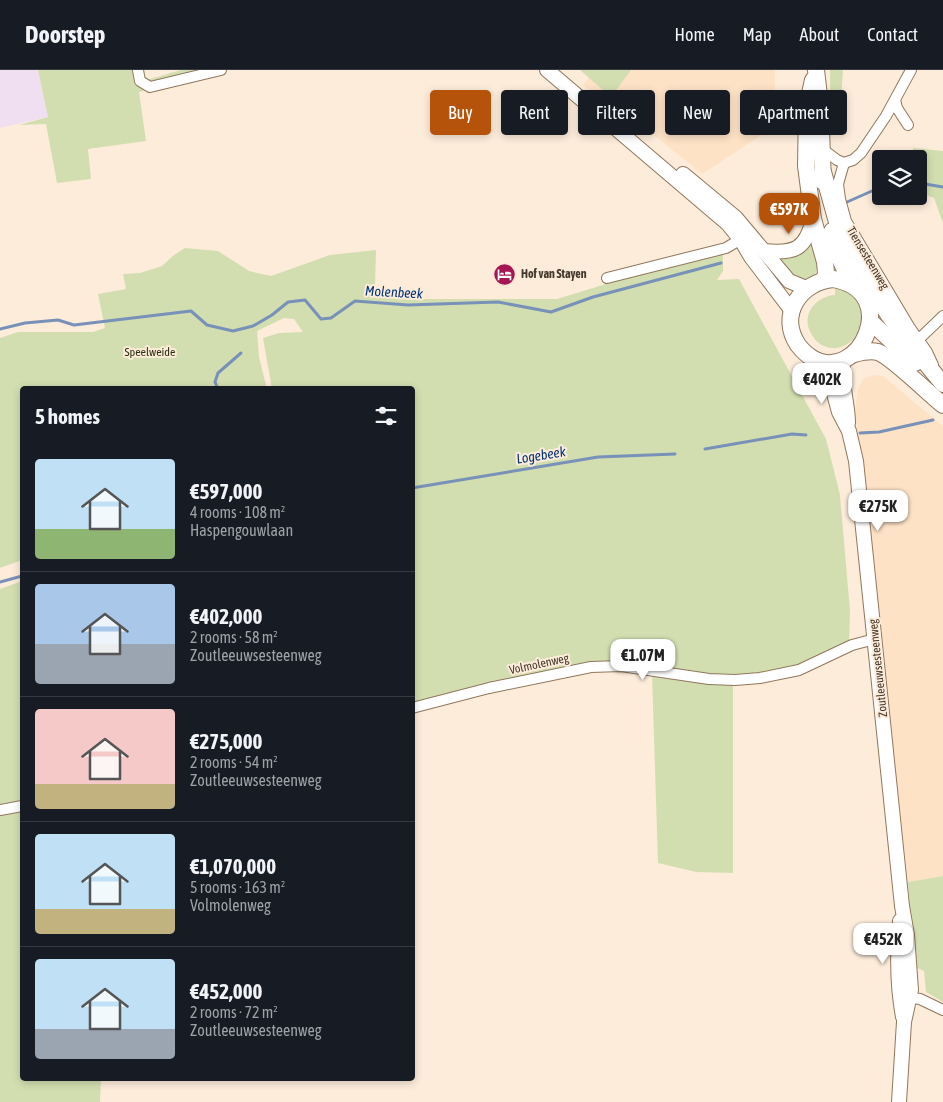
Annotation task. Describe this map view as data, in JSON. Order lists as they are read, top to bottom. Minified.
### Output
{"streets":{"street":["Tiensesteenweg","Volmolenweg","Zoutleeuwsesteenweg"]},"crossings":[["Volmolenweg","Zoutleeuwsesteenweg"]],"water":["Molenbeek","Logebeek"],"parks":["Speelweide"],"places":{"hotel":["Hof van Stayen"]},"page":{"header":"Doorstep","nav":["Home","Map","About","Contact"],"chip":["Buy","Rent","Filters","New","Apartment"],"price":["€597K","€402K","€275K","€1.07M","€452K"],"heading":"5 homes","list":[{"name":"€597,000","note":"4 rooms · 108 m² · Haspengouwlaan"},{"name":"€402,000","note":"2 rooms · 58 m² · Zoutleeuwsesteenweg"},{"name":"€275,000","note":"2 rooms · 54 m² · Zoutleeuwsesteenweg"},{"name":"€1,070,000","note":"5 rooms · 163 m² · Volmolenweg"},{"name":"€452,000","note":"2 rooms · 72 m² · Zoutleeuwsesteenweg"}]}}
